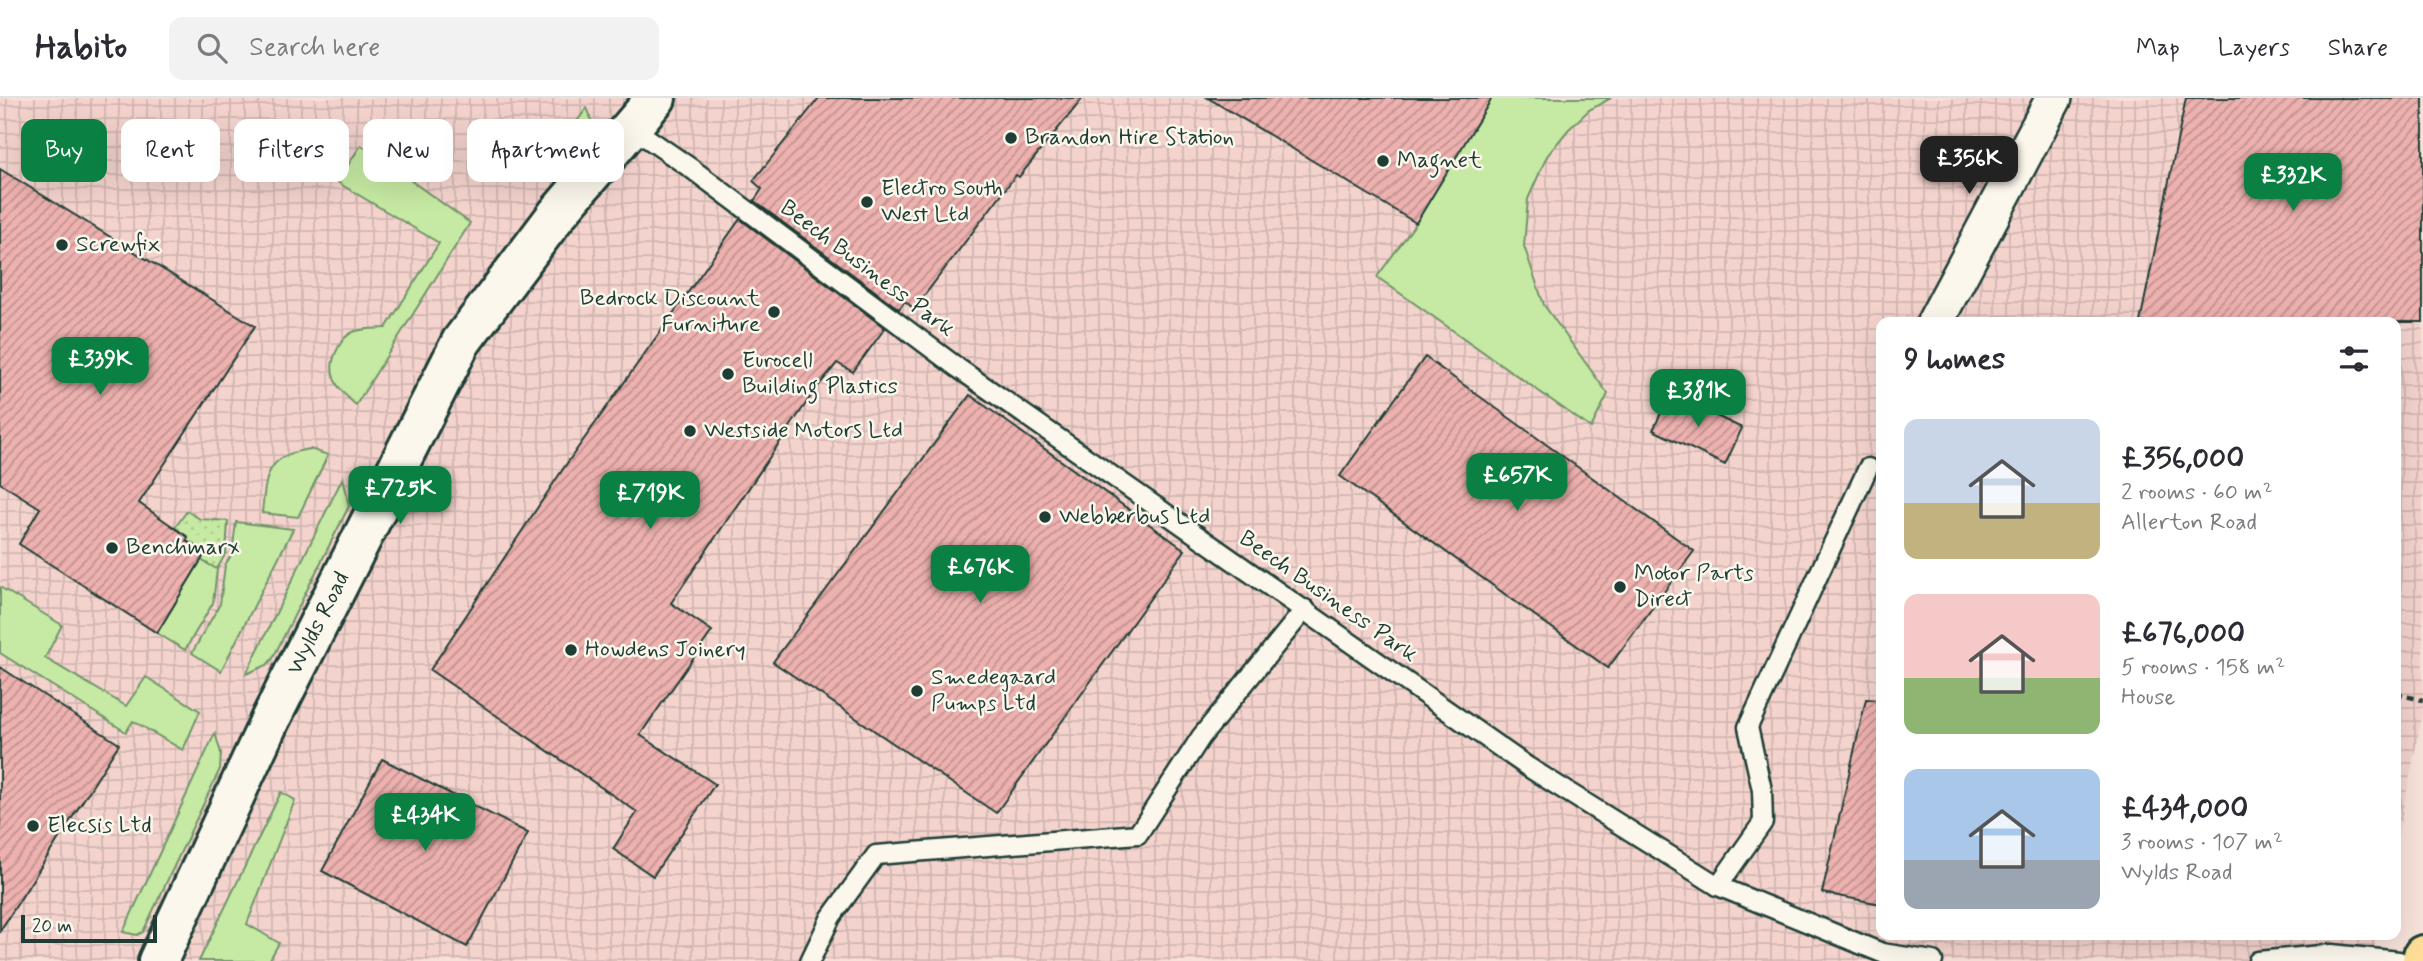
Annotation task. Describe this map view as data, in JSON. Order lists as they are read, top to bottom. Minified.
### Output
{"streets":{"street":["Wylds Road"],"lane":["Beech Business Park"]},"crossings":[["Beech Business Park","Wylds Road"]],"places":["Brandon Hire Station","Magnet","Electro South West Ltd","Screwfix","Bedrock Discount Furniture","Eurocell Building Plastics","Westside Motors Ltd","Webberbus Ltd","Benchmarx","Motor Parts Direct","Howdens Joinery","Smedegaard Pumps Ltd","Elecsis Ltd"],"scale_bar":"20 m","page":{"header":"Habito","search":"Search here","nav":["Map","Layers","Share"],"chip":["Buy","Rent","Filters","New","Apartment"],"price":["£356K","£332K","£339K","£381K","£657K","£725K","£719K","£676K","£434K"],"heading":"9 homes","list":[{"name":"£356,000","note":"2 rooms · 60 m² · Allerton Road"},{"name":"£676,000","note":"5 rooms · 158 m² · House"},{"name":"£434,000","note":"3 rooms · 107 m² · Wylds Road"}],"scale":"20 m"}}
